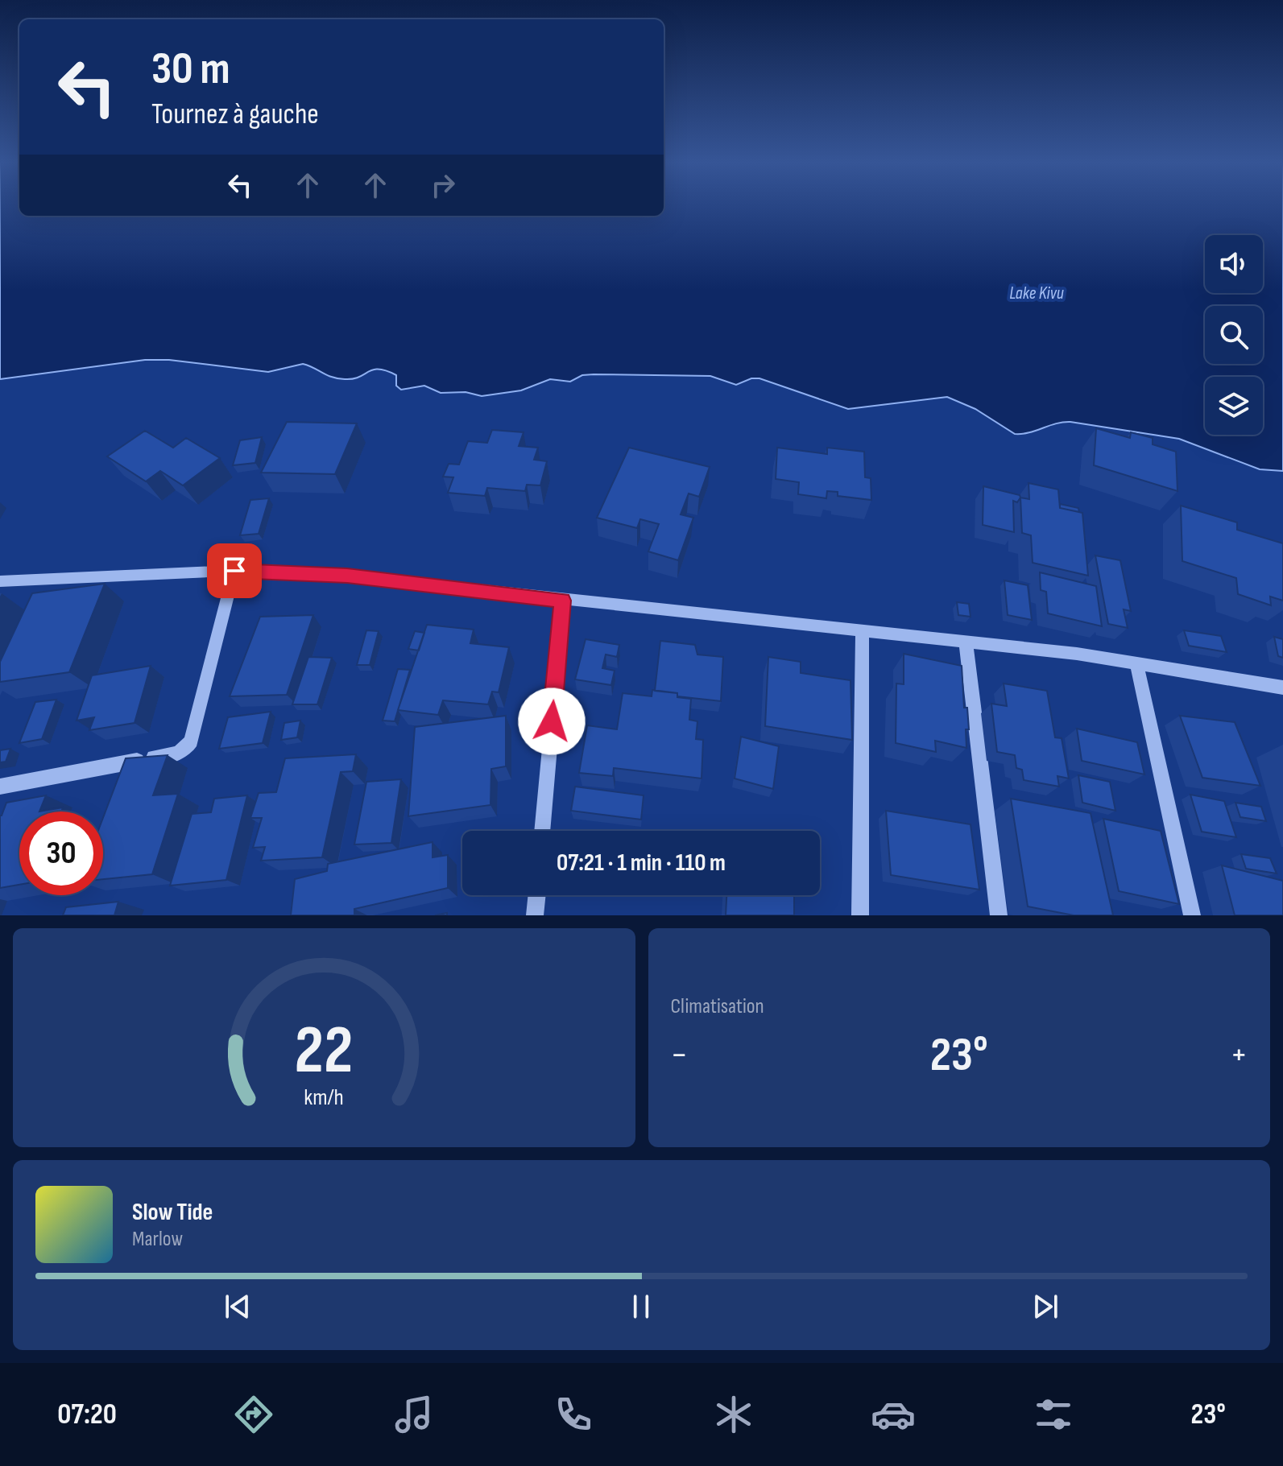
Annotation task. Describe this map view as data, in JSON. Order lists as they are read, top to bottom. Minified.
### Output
{"water":["Lake Kivu"],"page":{"turn":["30 m","Tournez à gauche"],"limit":"30","trip":"07:21 · 1 min · 110 m","tile":"Climatisation","heat":["−","23°","+"],"song":["Slow Tide","Marlow"],"tabs":["07:20","23°"],"gauge":["22","km/h"]}}
